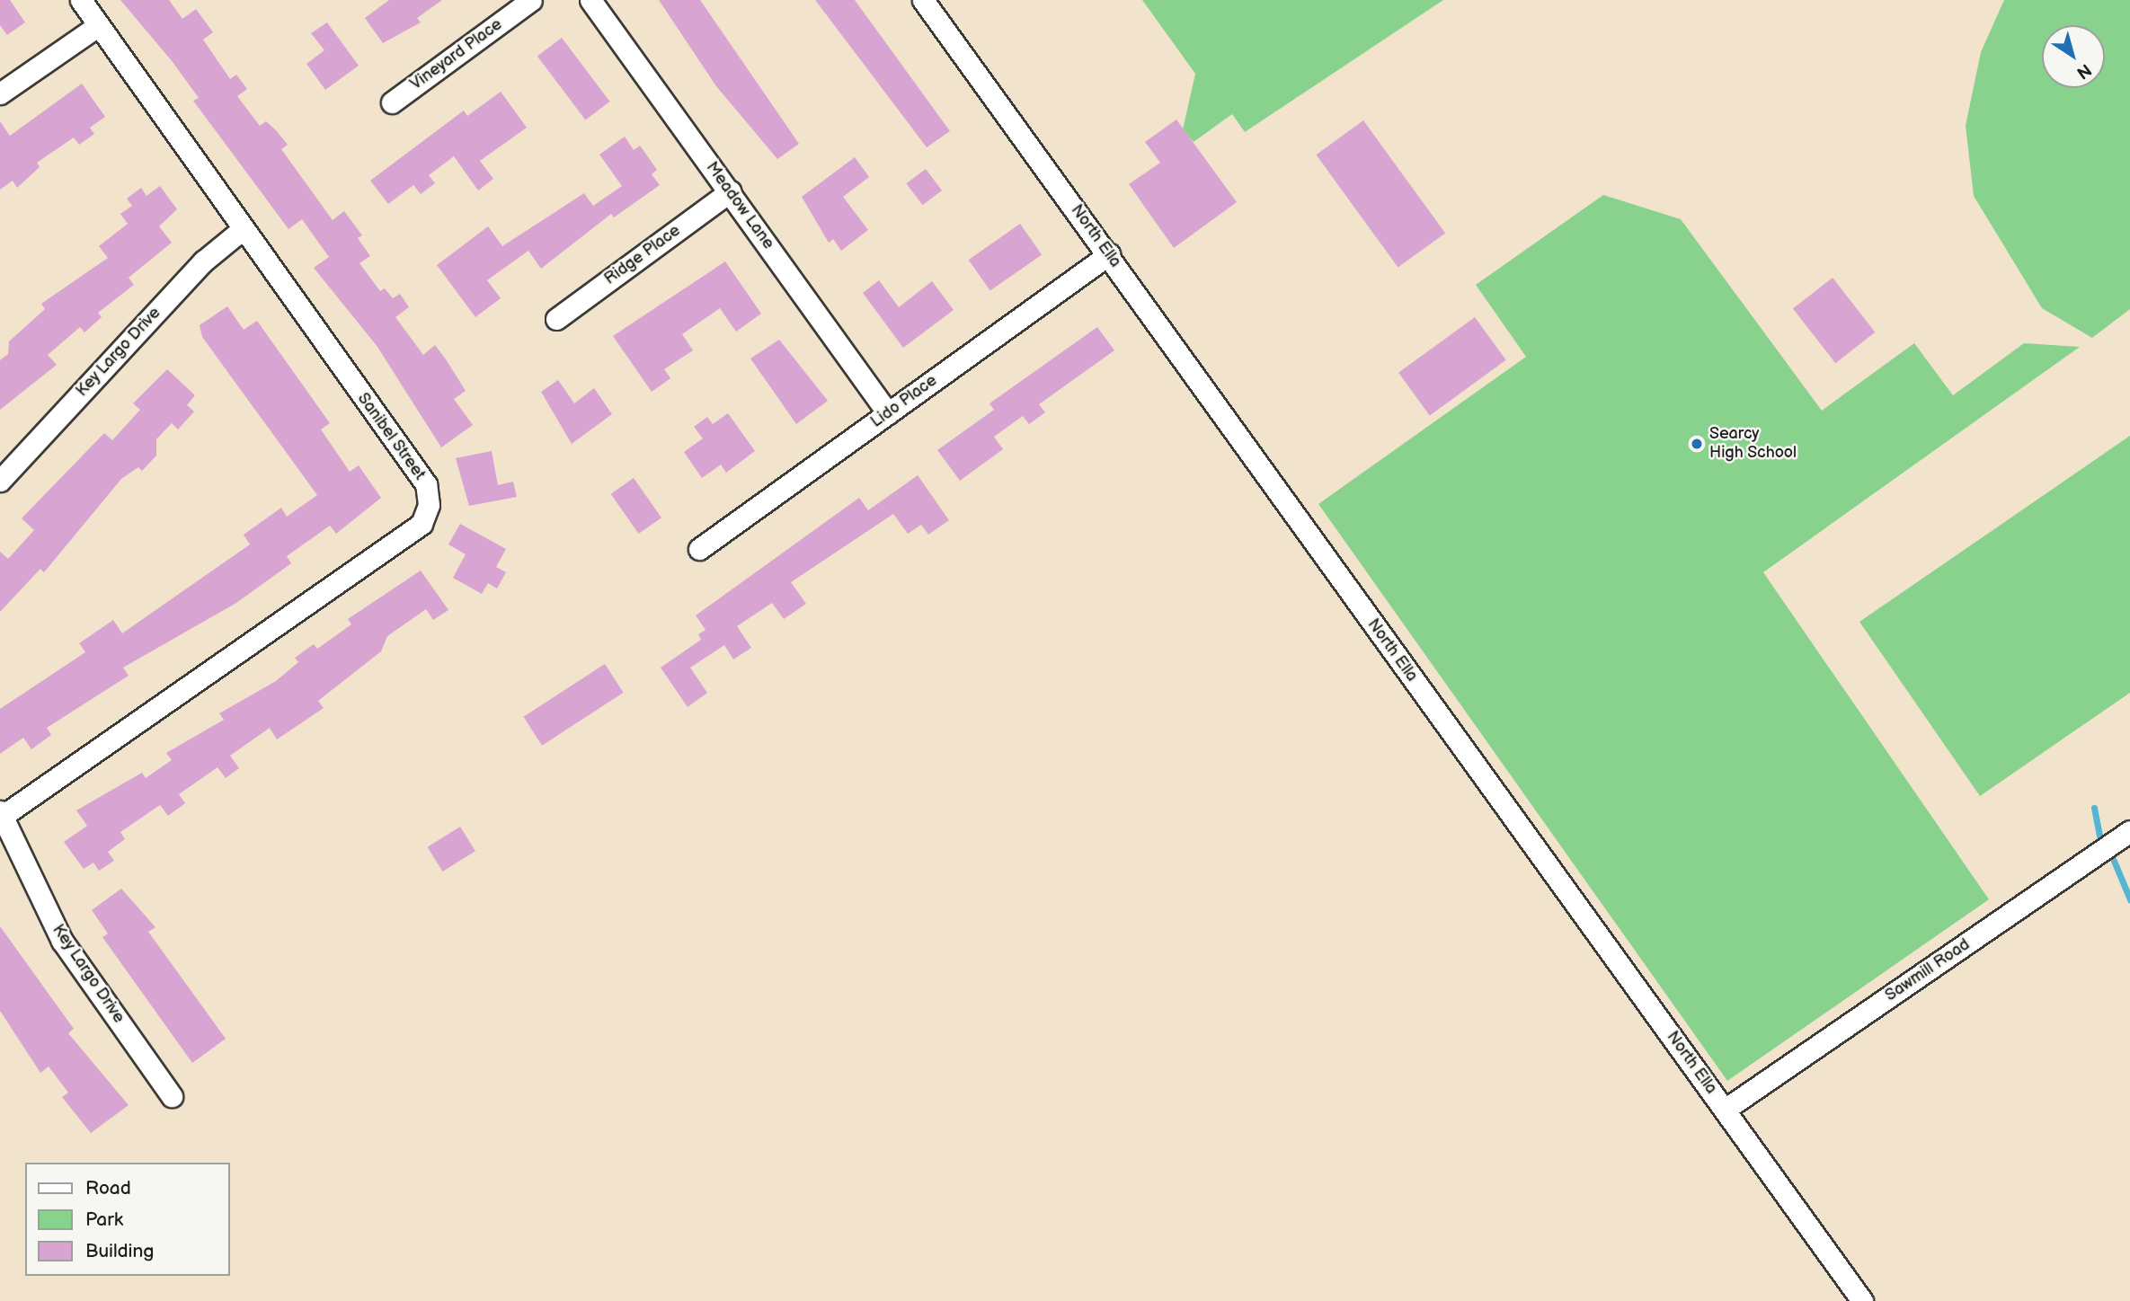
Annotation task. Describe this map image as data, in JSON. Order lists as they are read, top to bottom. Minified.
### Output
{"streets":{"street":["Vineyard Place","Meadow Lane","North Ella","Ridge Place","Key Largo Drive","Lido Place","Sanibel Street","Sawmill Road"]},"crossings":[["Meadow Lane","Ridge Place"],["Meadow Lane","Lido Place"],["North Ella","Lido Place"],["North Ella","Sawmill Road"],["Key Largo Drive","Sanibel Street"]],"places":["Searcy High School"],"legend":["Road","Park","Building"],"north":"bottom right"}
